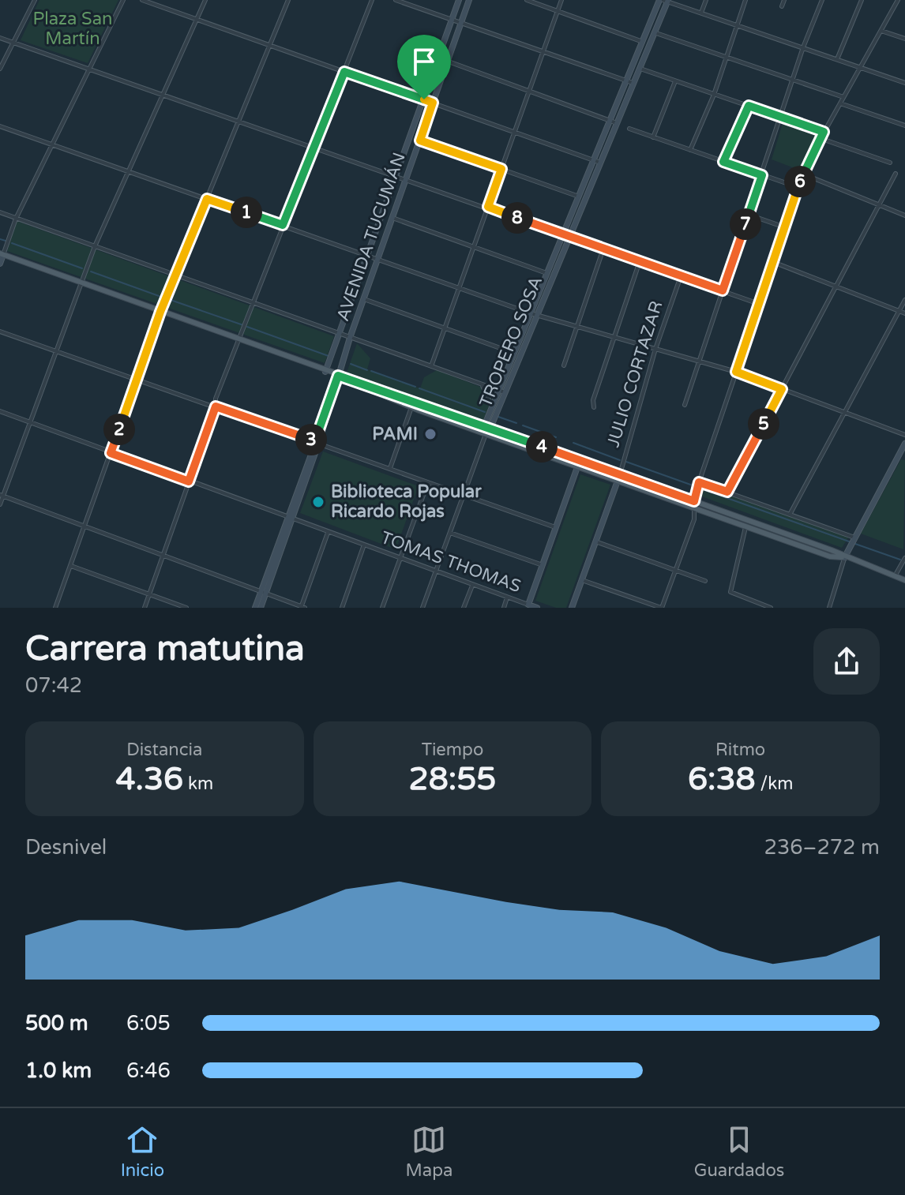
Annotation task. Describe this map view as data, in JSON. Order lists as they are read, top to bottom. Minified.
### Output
{"streets":{"street":["AVENIDA TUCUMÁN","TROPERO SOSA","JULIO CORTAZAR","TOMAS THOMAS"]},"crossings":[["AVENIDA TUCUMÁN","TOMAS THOMAS"]],"parks":["Plaza San Martín"],"places":["PAMI","Biblioteca Popular Ricardo Rojas"],"page":{"pins":["6","1","8","7","5","2","3","4"],"heading":["Carrera matutina","07:42"],"stats":[["Distancia","4.36 km"],["Tiempo","28:55"],["Ritmo","6:38 /km"]],"chart":["Desnivel","236–272 m"],"list":[{"name":"500 m","note":"6:05"},{"name":"1.0 km","note":"6:46"}],"tabs":["Inicio","Mapa","Guardados"]}}
